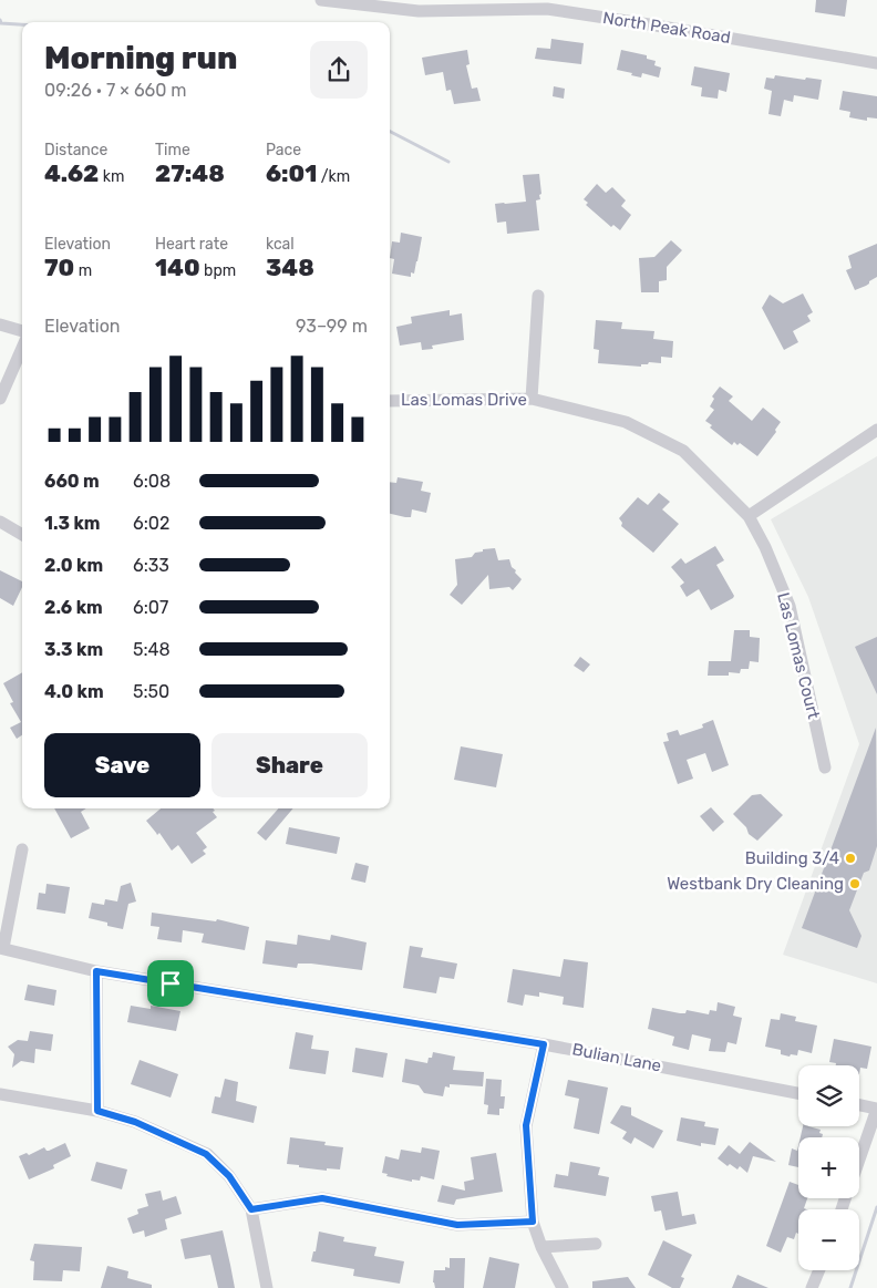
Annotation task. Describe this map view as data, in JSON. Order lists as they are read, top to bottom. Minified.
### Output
{"streets":{"street":["North Peak Road","Las Lomas Drive","Las Lomas Court","Bulian Lane"]},"crossings":[["Las Lomas Drive","Las Lomas Court"]],"places":["Building 3/4","Westbank Dry Cleaning"],"page":{"heading":["Morning run","09:26 · 7 × 660 m"],"stats":[["Distance","4.62 km"],["Time","27:48"],["Pace","6:01 /km"],["Elevation","70 m"],["Heart rate","140 bpm"],["kcal","348"]],"chart":["Elevation","93–99 m"],"list":[{"name":"660 m","note":"6:08"},{"name":"1.3 km","note":"6:02"},{"name":"2.0 km","note":"6:33"},{"name":"2.6 km","note":"6:07"},{"name":"3.3 km","note":"5:48"},{"name":"4.0 km","note":"5:50"}],"buttons":["Save","Share"],"map_buttons":["+","−"]}}
